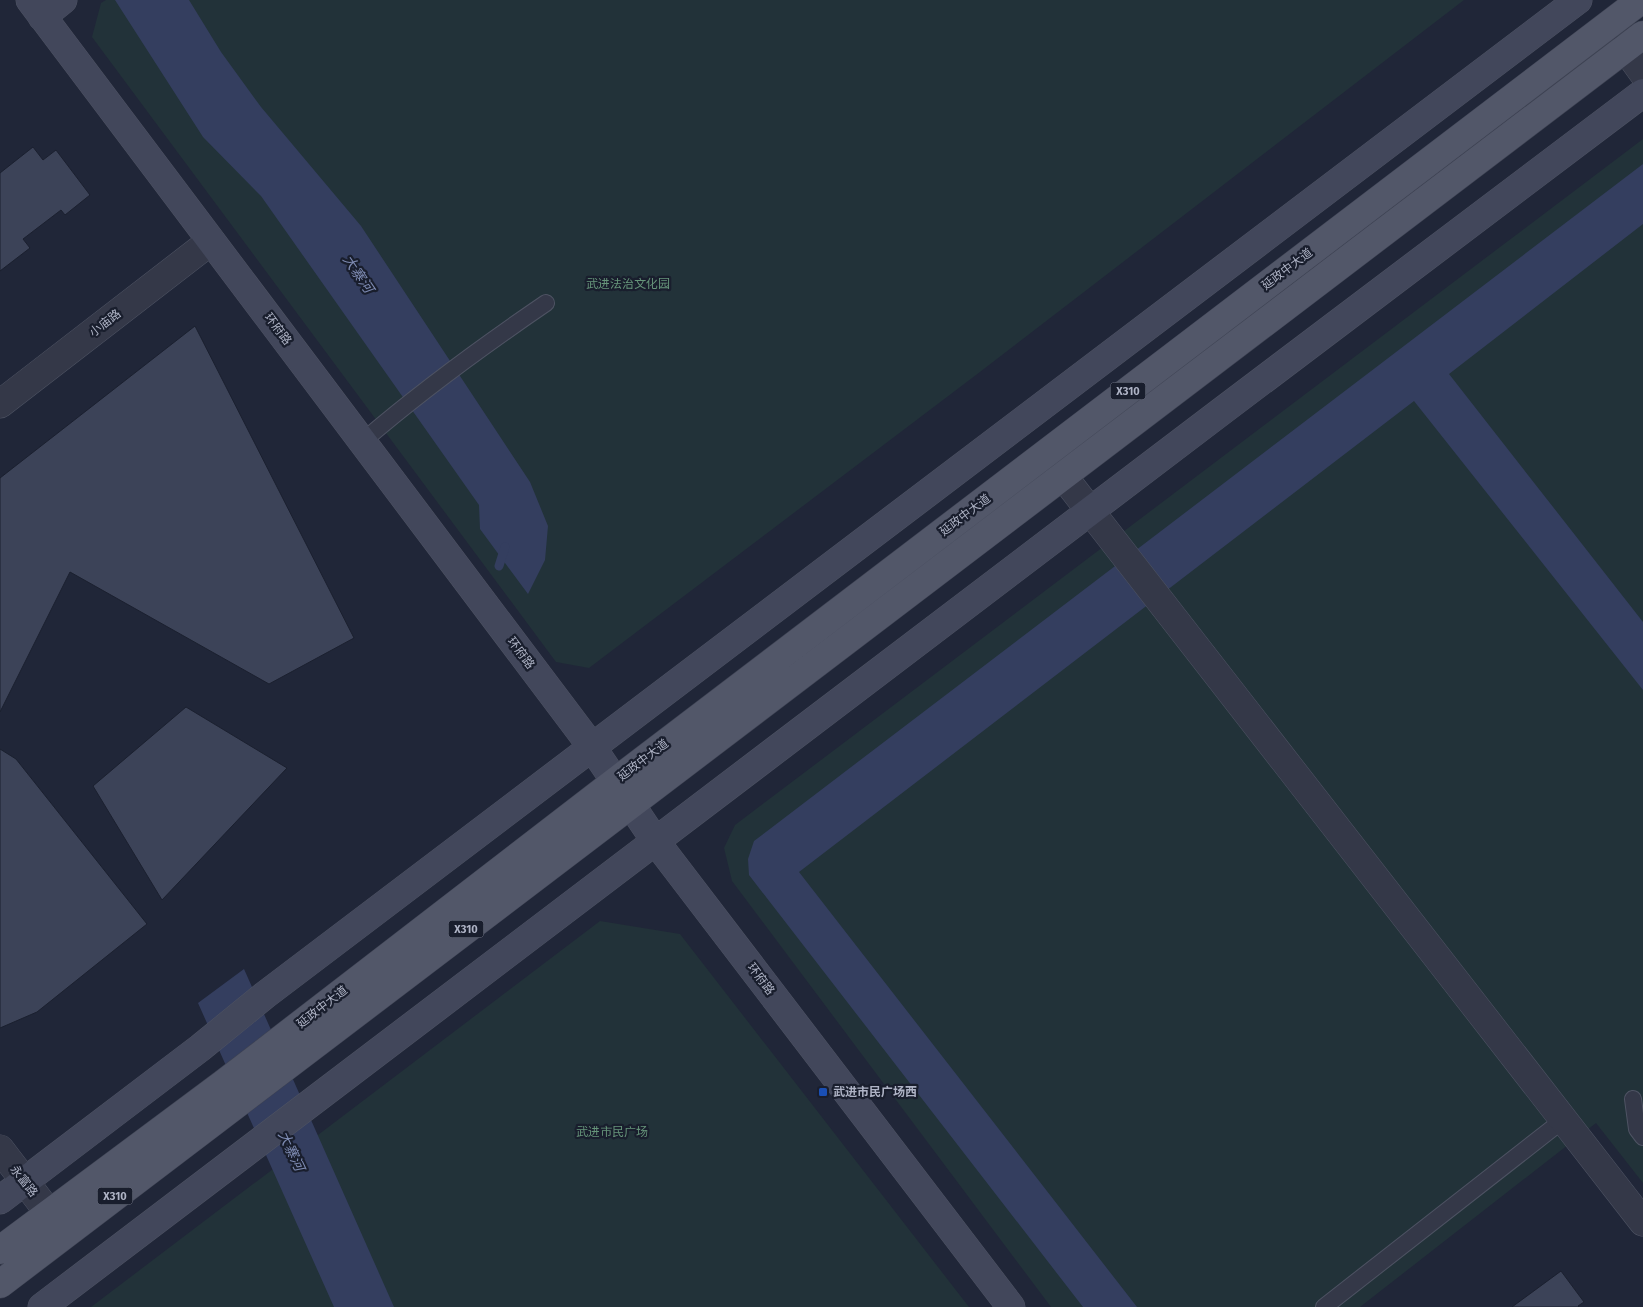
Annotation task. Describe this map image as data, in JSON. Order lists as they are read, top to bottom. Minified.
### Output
{"streets":{"main road":["延政中大道","X310"],"street":["小庙路","环府路","永富路"]},"crossings":[["延政中大道","环府路"],["延政中大道","X310"],["小庙路","环府路"],["X310","永富路"]],"water":["大寨河"],"parks":["武进法治文化园","武进市民广场"],"places":{"transit":["武进市民广场西"]}}
